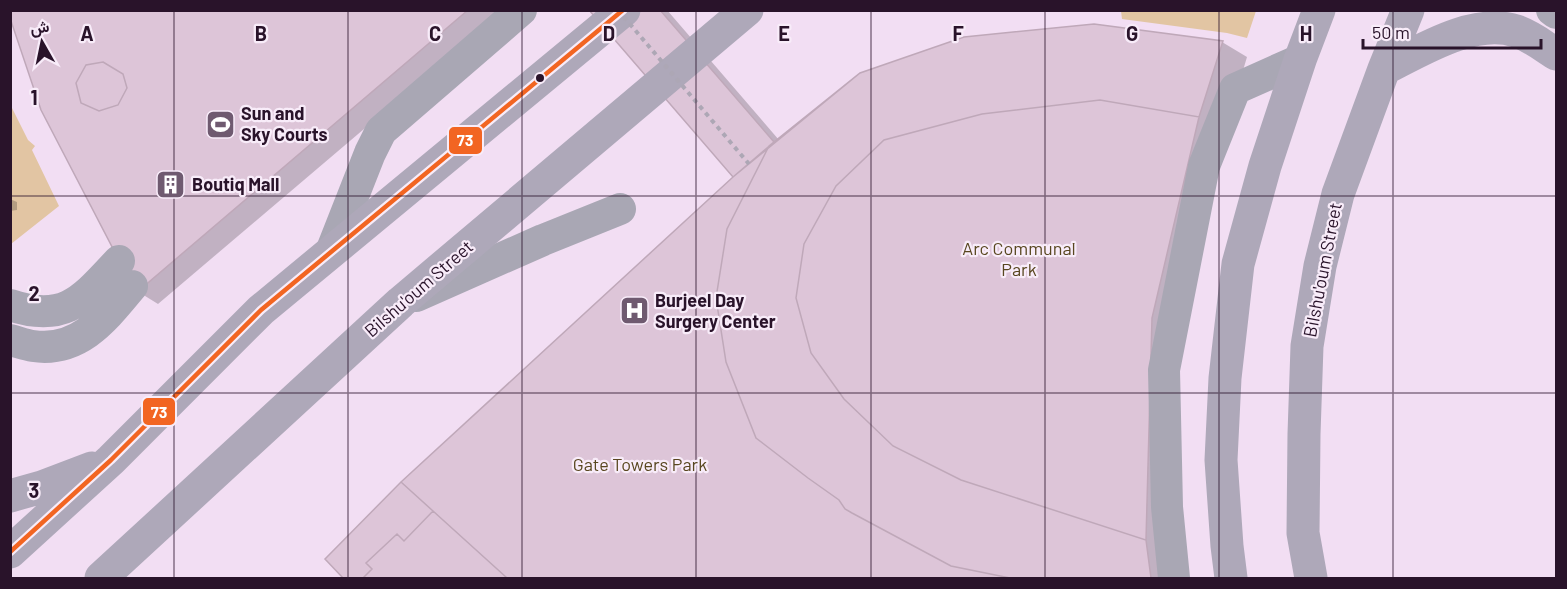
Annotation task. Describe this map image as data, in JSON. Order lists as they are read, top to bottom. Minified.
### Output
{"streets":{"main road":["Bilshu'oum Street"]},"parks":["Arc Communal Park","Gate Towers Park"],"places":{"sports":["Sun and Sky Courts"],"building":["Boutiq Mall"],"hospital":["Burjeel Day Surgery Center"]},"lines":["transit line 73"],"scale_bar":"50 m","north":"top","grid":{"columns":["A","B","C","D","E","F","G","H"],"rows":["1","2","3"]}}
